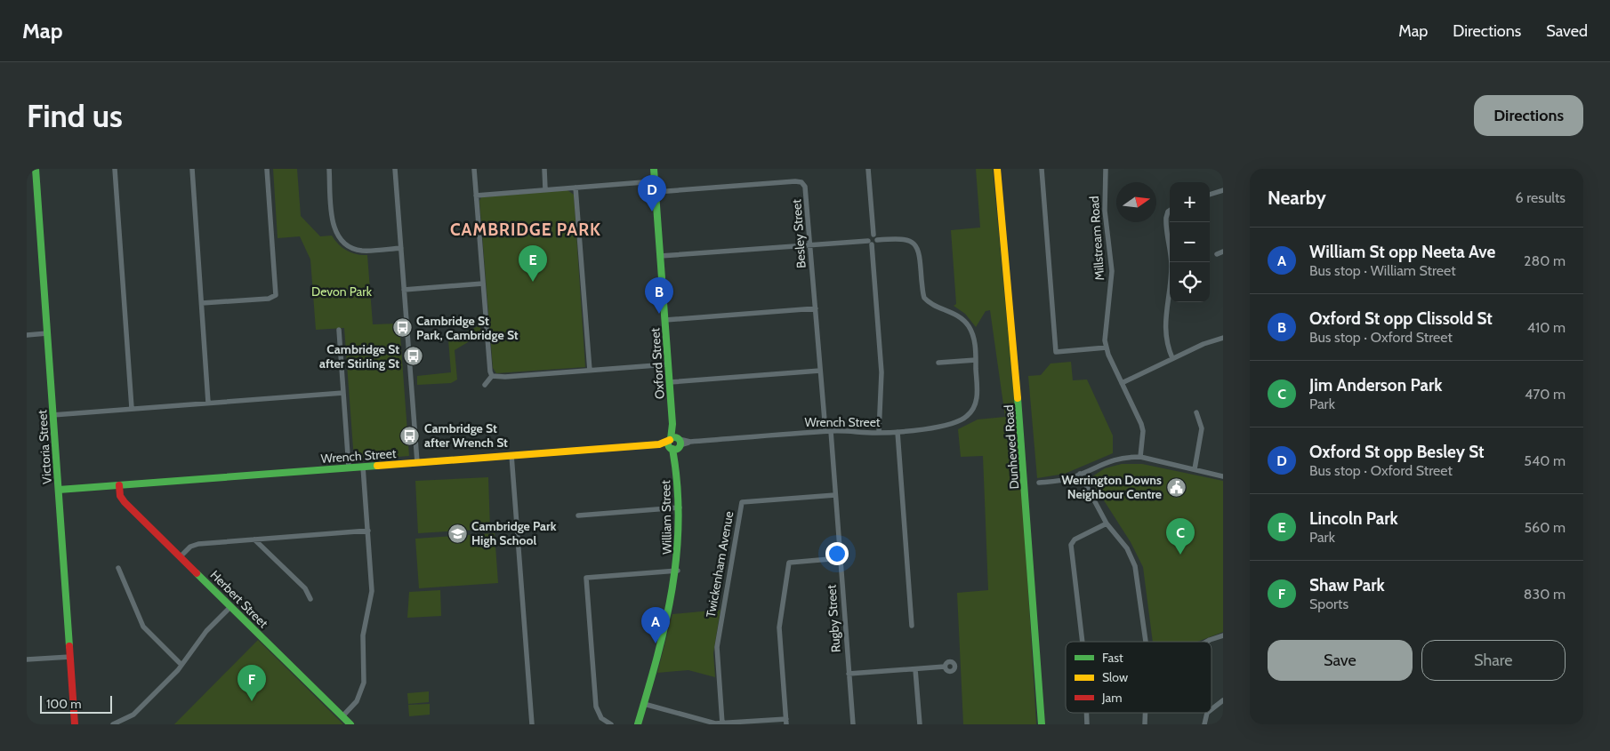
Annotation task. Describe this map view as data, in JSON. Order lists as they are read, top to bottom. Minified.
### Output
{"streets":{"street":["Besley Street","Millstream Road","Oxford Street","Wrench Street","Victoria Street","Dunheved Road","William Street","Twickenham Avenue","Herbert Street","Rugby Street"]},"crossings":[["Besley Street","Oxford Street"],["Besley Street","Wrench Street"],["Besley Street","Rugby Street"],["Oxford Street","Wrench Street"],["Oxford Street","William Street"],["Wrench Street","Victoria Street"],["Wrench Street","William Street"],["Wrench Street","Herbert Street"],["Wrench Street","Rugby Street"],["Twickenham Avenue","Rugby Street"]],"districts":["CAMBRIDGE PARK"],"parks":["Devon Park"],"places":{"bus stop":["Cambridge St Park, Cambridge St","Cambridge St after Stirling St","Cambridge St after Wrench St"],"public building":["Werrington Downs Neighbour Centre"],"school or university":["Cambridge Park High School"]},"legend":["Fast","Slow","Jam"],"scale_bar":"100 m","north":"right","page":{"header":"Map","nav":["Map","Directions","Saved"],"buttons":["Directions",["Save","Share"]],"title":"Find us","heading":["Nearby","6 results"],"pins":["D","E","B","C","A","F"],"map_buttons":["+","−"],"list":[{"mark":"A","name":"William St opp Neeta Ave","note":"Bus stop · William Street","value":"280 m"},{"mark":"B","name":"Oxford St opp Clissold St","note":"Bus stop · Oxford Street","value":"410 m"},{"mark":"C","name":"Jim Anderson Park","note":"Park","value":"470 m"},{"mark":"D","name":"Oxford St opp Besley St","note":"Bus stop · Oxford Street","value":"540 m"},{"mark":"E","name":"Lincoln Park","note":"Park","value":"560 m"},{"mark":"F","name":"Shaw Park","note":"Sports","value":"830 m"}],"scale":"100 m"}}
